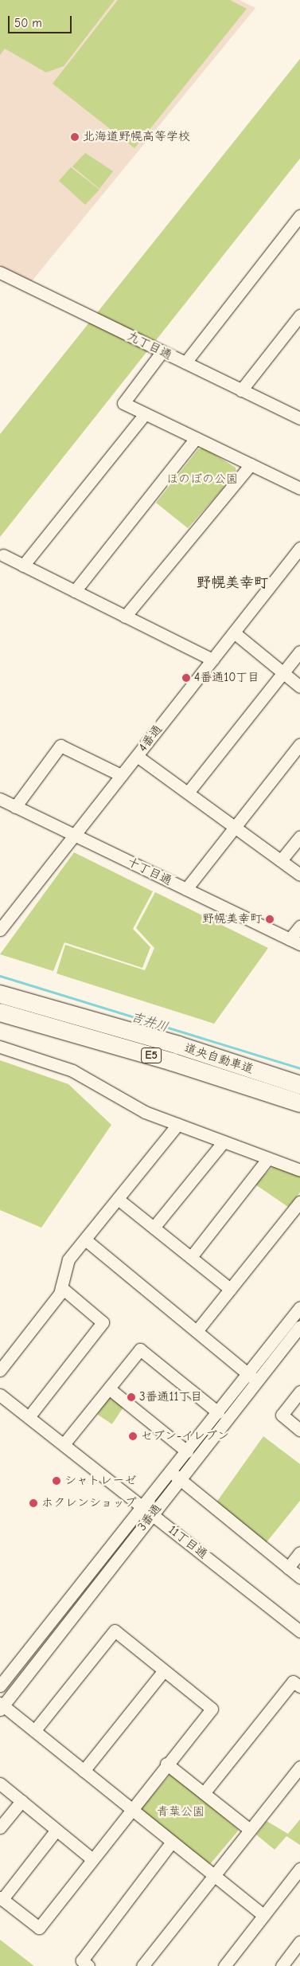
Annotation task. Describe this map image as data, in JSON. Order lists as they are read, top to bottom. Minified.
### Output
{"streets":{"highway":["E5","道央自動車道"],"street":["九丁目通","4番通","十丁目通","3番通","11丁目通"]},"crossings":[["4番通","十丁目通"],["3番通","11丁目通"]],"districts":["野幌美幸町"],"water":["吉井川"],"parks":["ほのぼの公園","青葉公園"],"places":["北海道野幌高等学校","4番通10丁目","野幌美幸町","3番通11丁目","セブン-イレブン","シャトレーゼ","ホクレンショップ"],"scale_bar":"50 m"}
